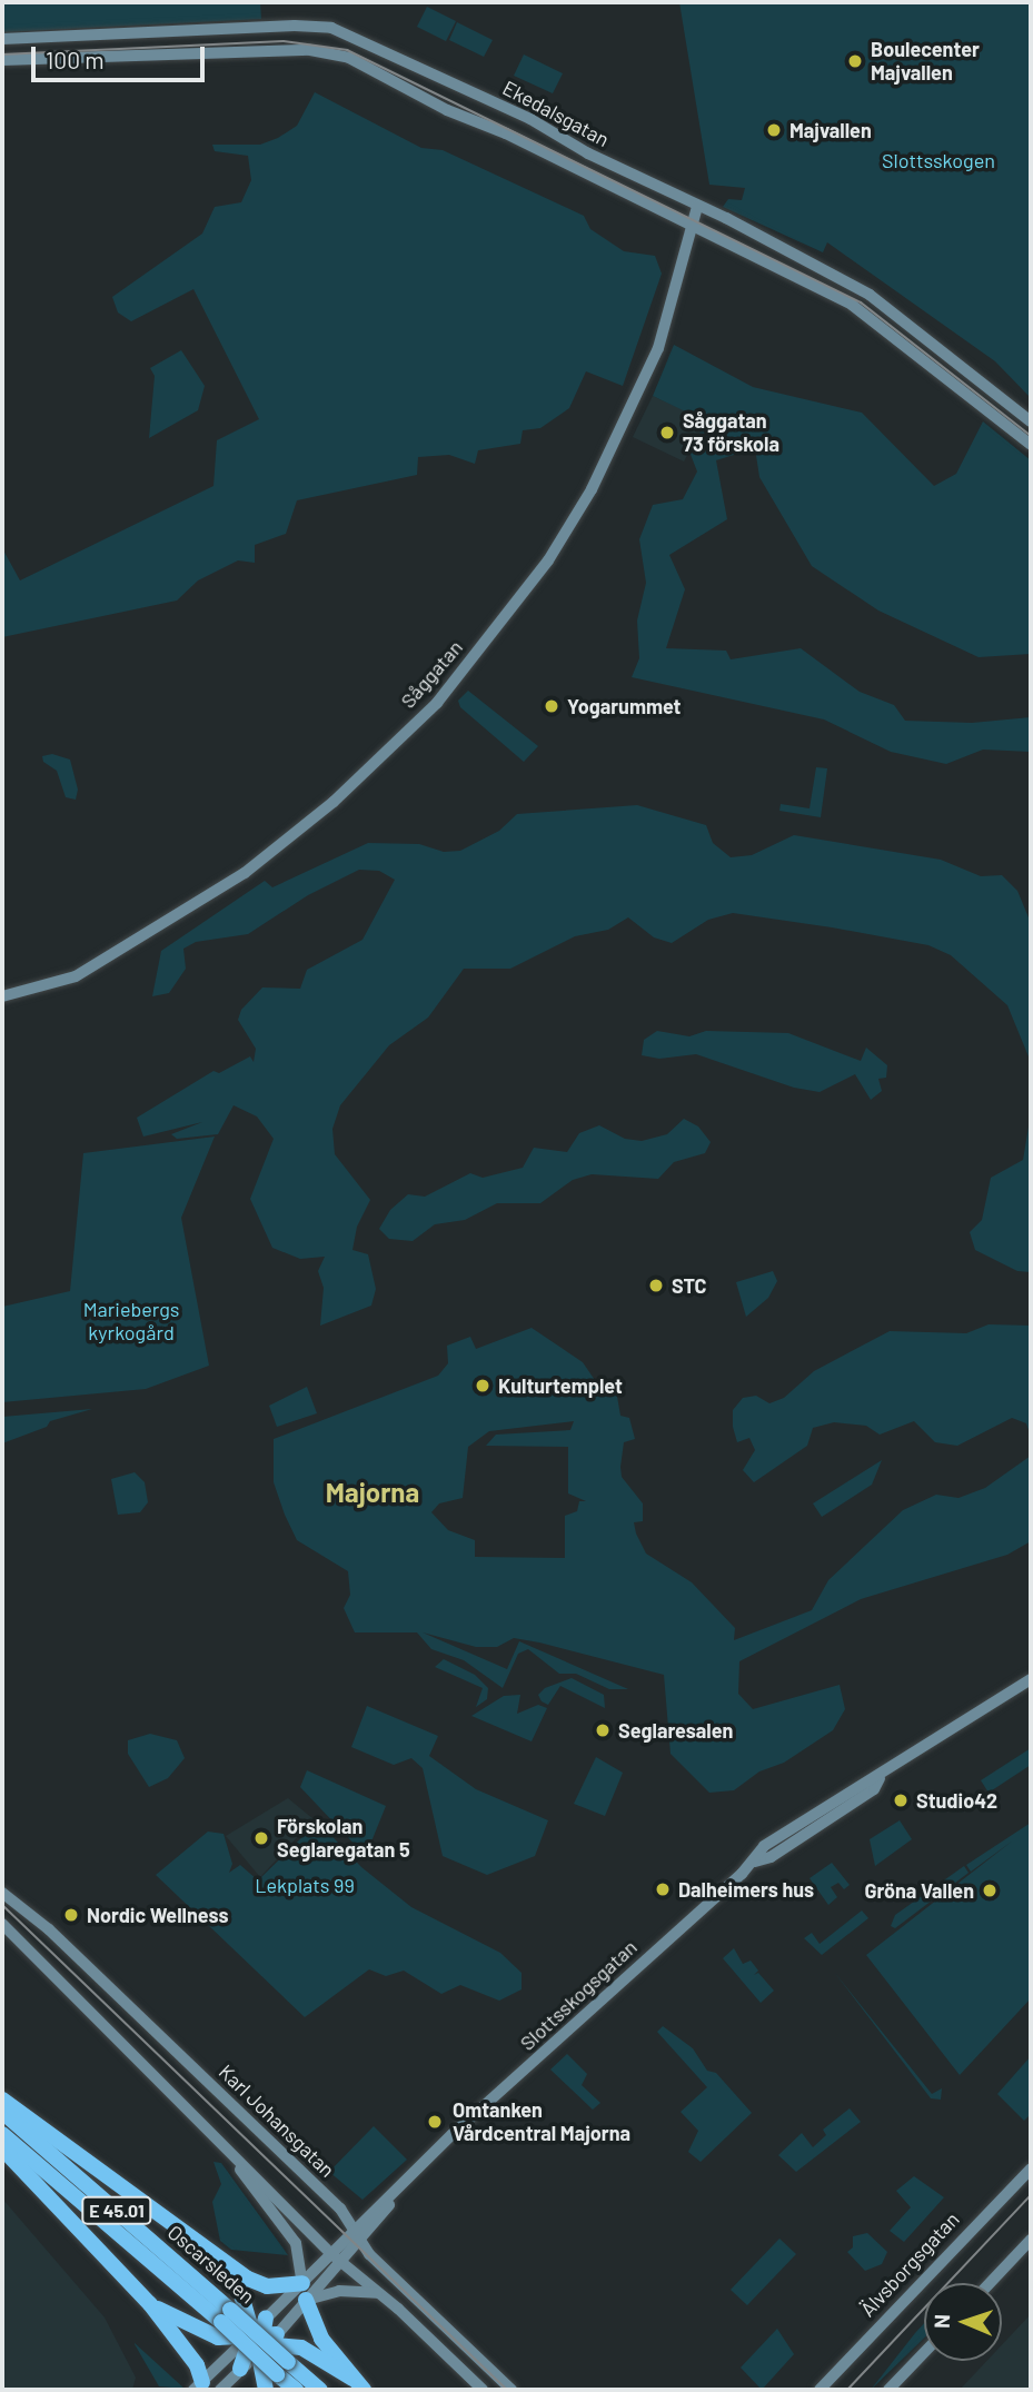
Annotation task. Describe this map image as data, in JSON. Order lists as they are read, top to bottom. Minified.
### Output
{"streets":{"highway":["E 45.01","Oscarsleden"],"street":["Ekedalsgatan","Såggatan","Slottsskogsgatan","Karl Johansgatan","Älvsborgsgatan"]},"crossings":[["Ekedalsgatan","Såggatan"],["Slottsskogsgatan","Karl Johansgatan"]],"districts":["Majorna"],"parks":["Slottsskogen","Mariebergs kyrkogård","Lekplats 99"],"places":["Boulecenter Majvallen","Majvallen","Såggatan 73 förskola","Yogarummet","STC","Kulturtemplet","Seglaresalen","Studio42","Förskolan Seglaregatan 5","Dalheimers hus","Gröna Vallen","Nordic Wellness","Omtanken Vårdcentral Majorna"],"scale_bar":"100 m","north":"left"}
